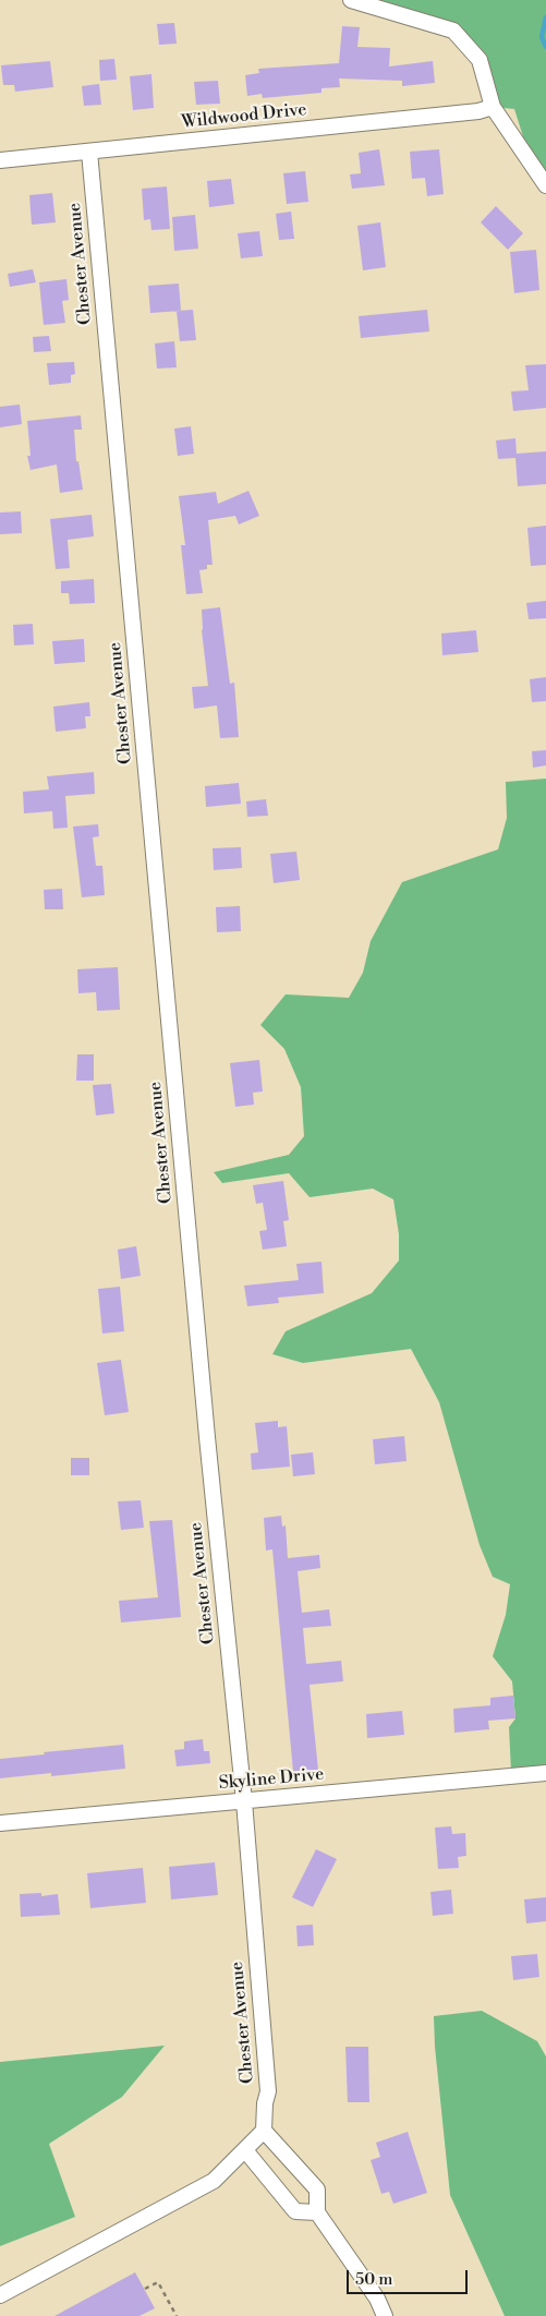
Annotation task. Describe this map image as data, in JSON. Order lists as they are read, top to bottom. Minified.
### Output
{"streets":{"street":["Wildwood Drive","Chester Avenue","Skyline Drive"]},"crossings":[["Wildwood Drive","Chester Avenue"],["Chester Avenue","Skyline Drive"]],"scale_bar":"50 m"}
